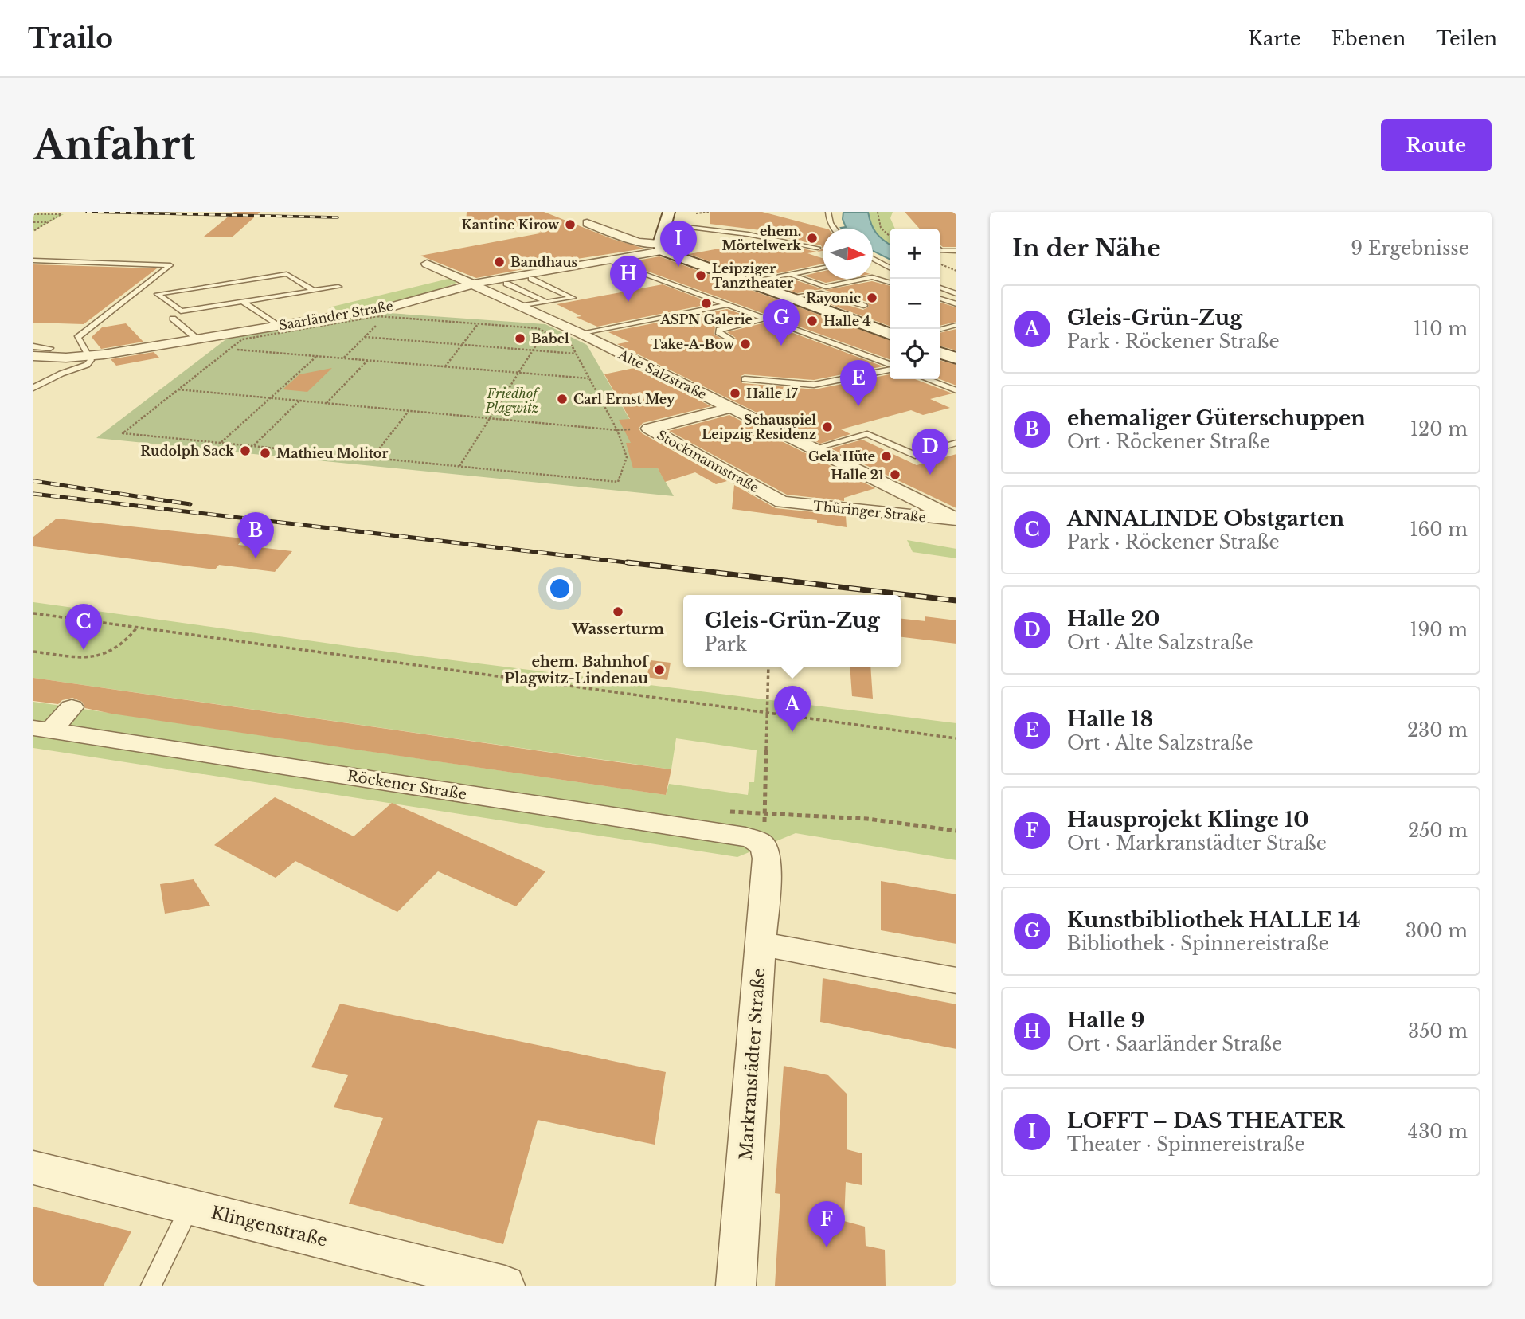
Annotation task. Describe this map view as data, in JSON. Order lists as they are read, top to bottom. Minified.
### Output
{"streets":{"street":["Saarländer Straße","Alte Salzstraße","Stockmannstraße","Thüringer Straße","Röckener Straße","Markranstädter Straße","Klingenstraße"]},"crossings":[["Saarländer Straße","Alte Salzstraße"],["Alte Salzstraße","Stockmannstraße"],["Alte Salzstraße","Thüringer Straße"],["Stockmannstraße","Thüringer Straße"],["Röckener Straße","Markranstädter Straße"]],"parks":["Friedhof Plagwitz"],"places":["Kantine Kirow","ehem. Mörtelwerk","Bandhaus","Leipziger Tanztheater","Rayonic","ASPN Galerie","Halle 4","Babel","Take-A-Bow","Halle 17","Carl Ernst Mey","Schauspiel Leipzig Residenz","Rudolph Sack","Mathieu Molitor","Gela Hüte","Halle 21","Wasserturm","ehem. Bahnhof Plagwitz-Lindenau"],"north":"right","page":{"header":"Trailo","nav":["Karte","Ebenen","Teilen"],"buttons":"Route","title":"Anfahrt","heading":["In der Nähe","9 Ergebnisse"],"pins":["I","H","G","E","D","B","C","A","F"],"map_buttons":["+","−"],"list":[{"mark":"A","name":"Gleis-Grün-Zug","note":"Park · Röckener Straße","value":"110 m"},{"mark":"B","name":"ehemaliger Güterschuppen","note":"Ort · Röckener Straße","value":"120 m"},{"mark":"C","name":"ANNALINDE Obstgarten","note":"Park · Röckener Straße","value":"160 m"},{"mark":"D","name":"Halle 20","note":"Ort · Alte Salzstraße","value":"190 m"},{"mark":"E","name":"Halle 18","note":"Ort · Alte Salzstraße","value":"230 m"},{"mark":"F","name":"Hausprojekt Klinge 10","note":"Ort · Markranstädter Straße","value":"250 m"},{"mark":"G","name":"Kunstbibliothek HALLE 14","note":"Bibliothek · Spinnereistraße","value":"300 m"},{"mark":"H","name":"Halle 9","note":"Ort · Saarländer Straße","value":"350 m"},{"mark":"I","name":"LOFFT – DAS THEATER","note":"Theater · Spinnereistraße","value":"430 m"}],"popup":["Gleis-Grün-Zug","Park"]}}
